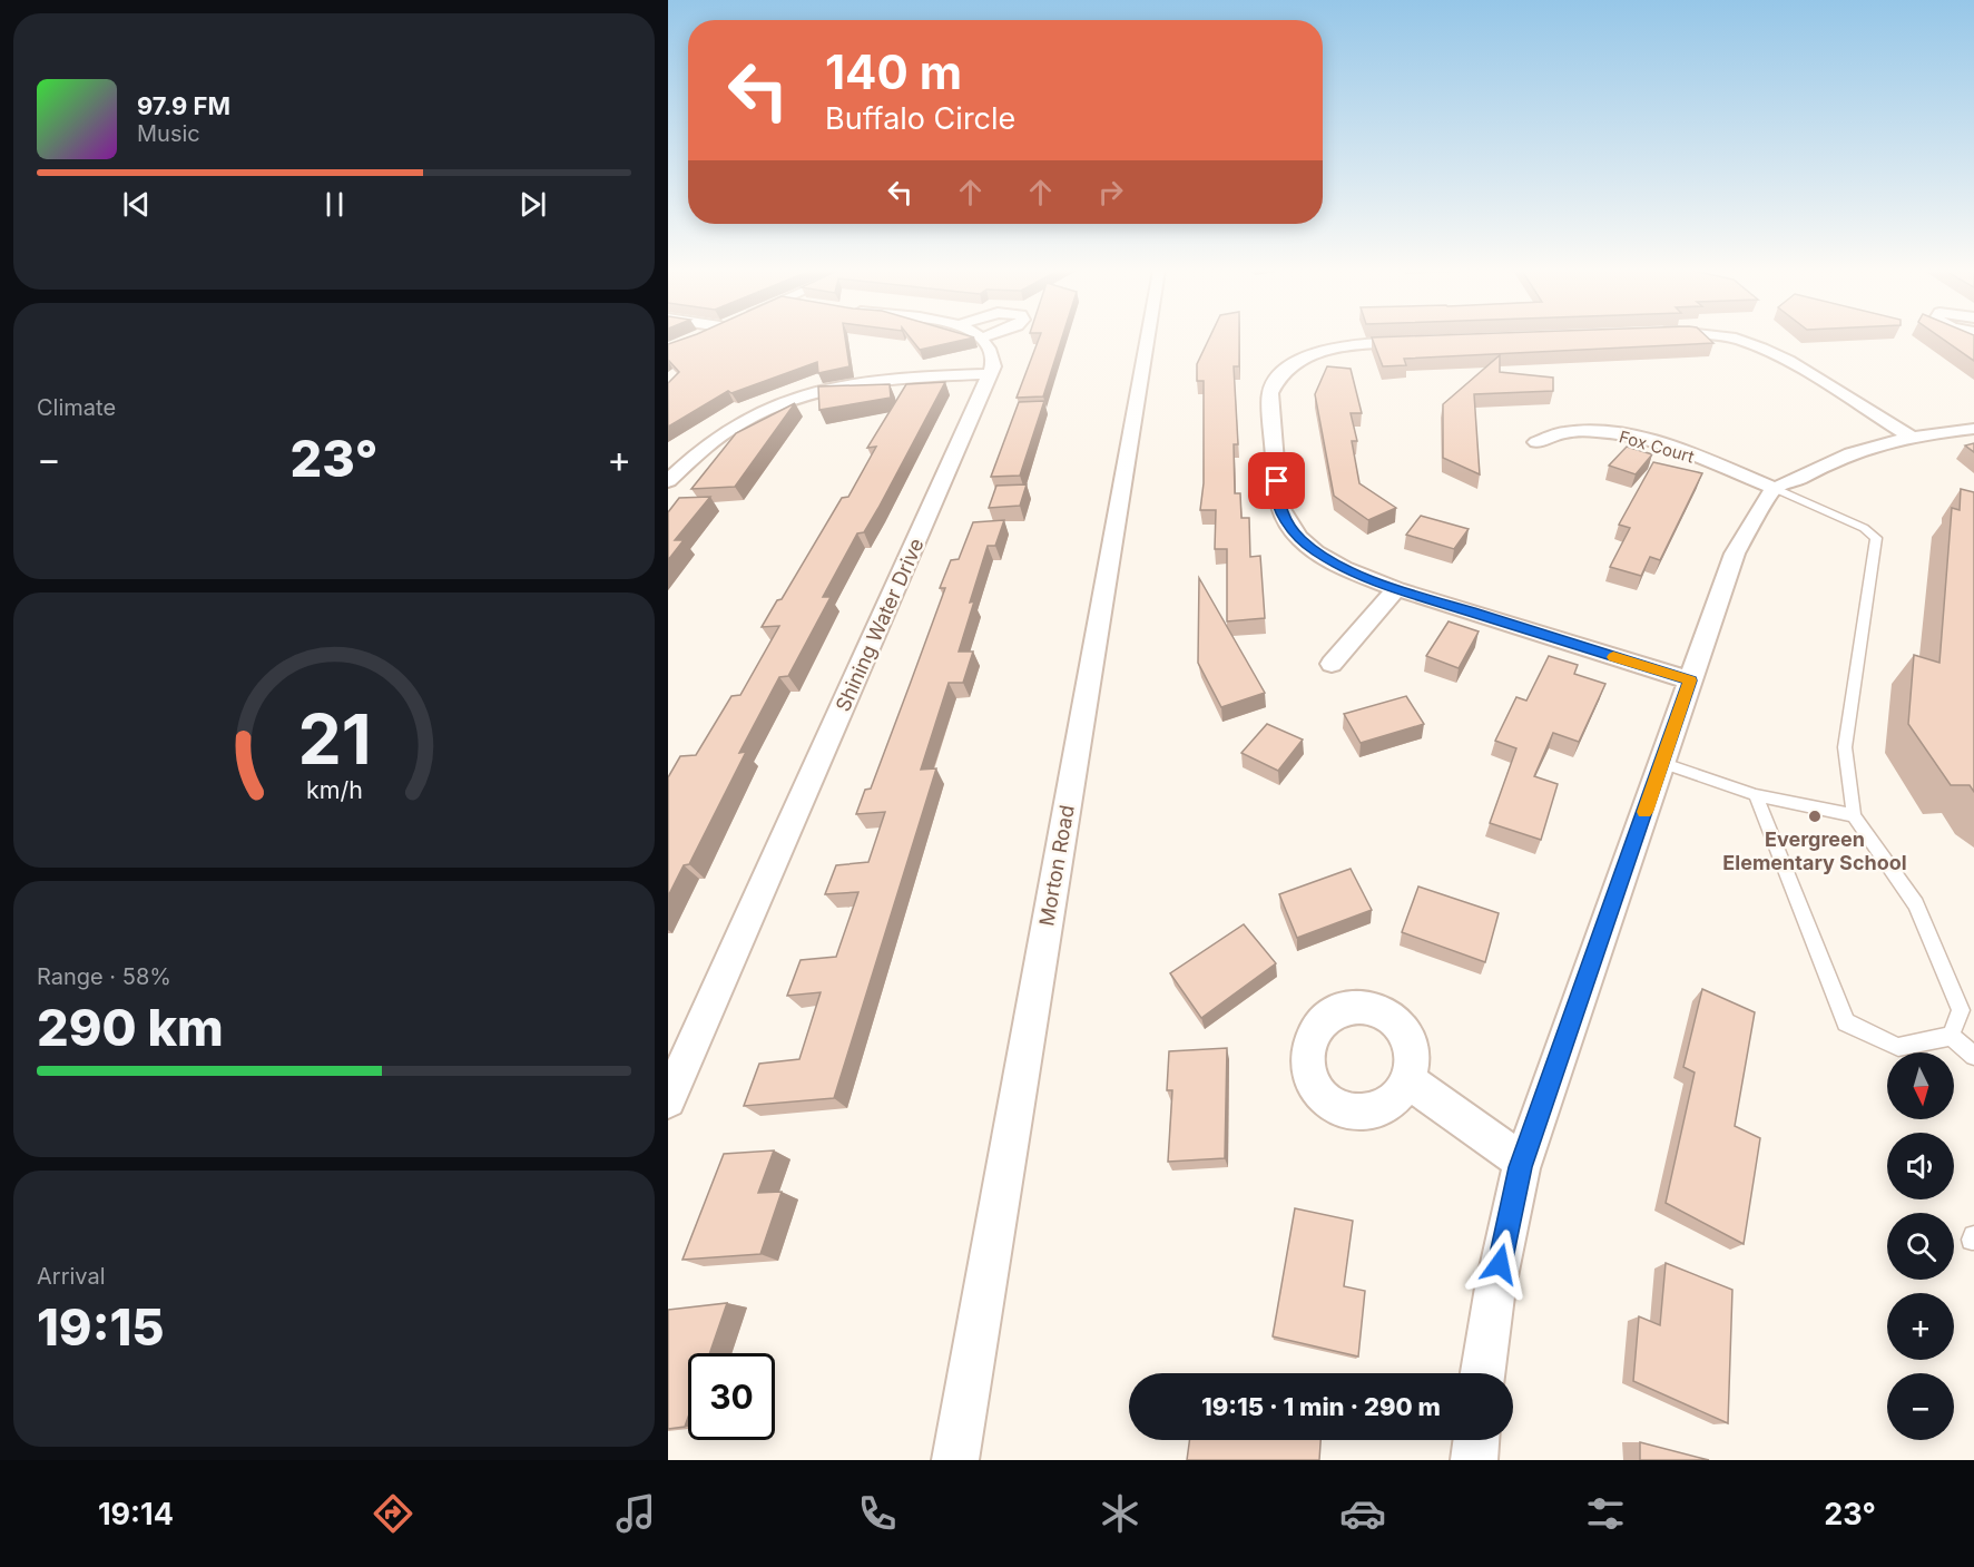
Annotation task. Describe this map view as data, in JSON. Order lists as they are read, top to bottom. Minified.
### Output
{"streets":{"street":["Fox Court","Shining Water Drive","Morton Road"]},"places":["Evergreen Elementary School"],"north":"bottom","page":{"turn":["140 m","Buffalo Circle"],"song":["97.9 FM","Music"],"tile":["Climate",["Range · 58%","290 km"],["Arrival","19:15"]],"heat":["−","23°","+"],"map_buttons":["+","−"],"limit":"30","trip":"19:15 · 1 min · 290 m","tabs":["19:14","23°"],"gauge":["21","km/h"]}}
